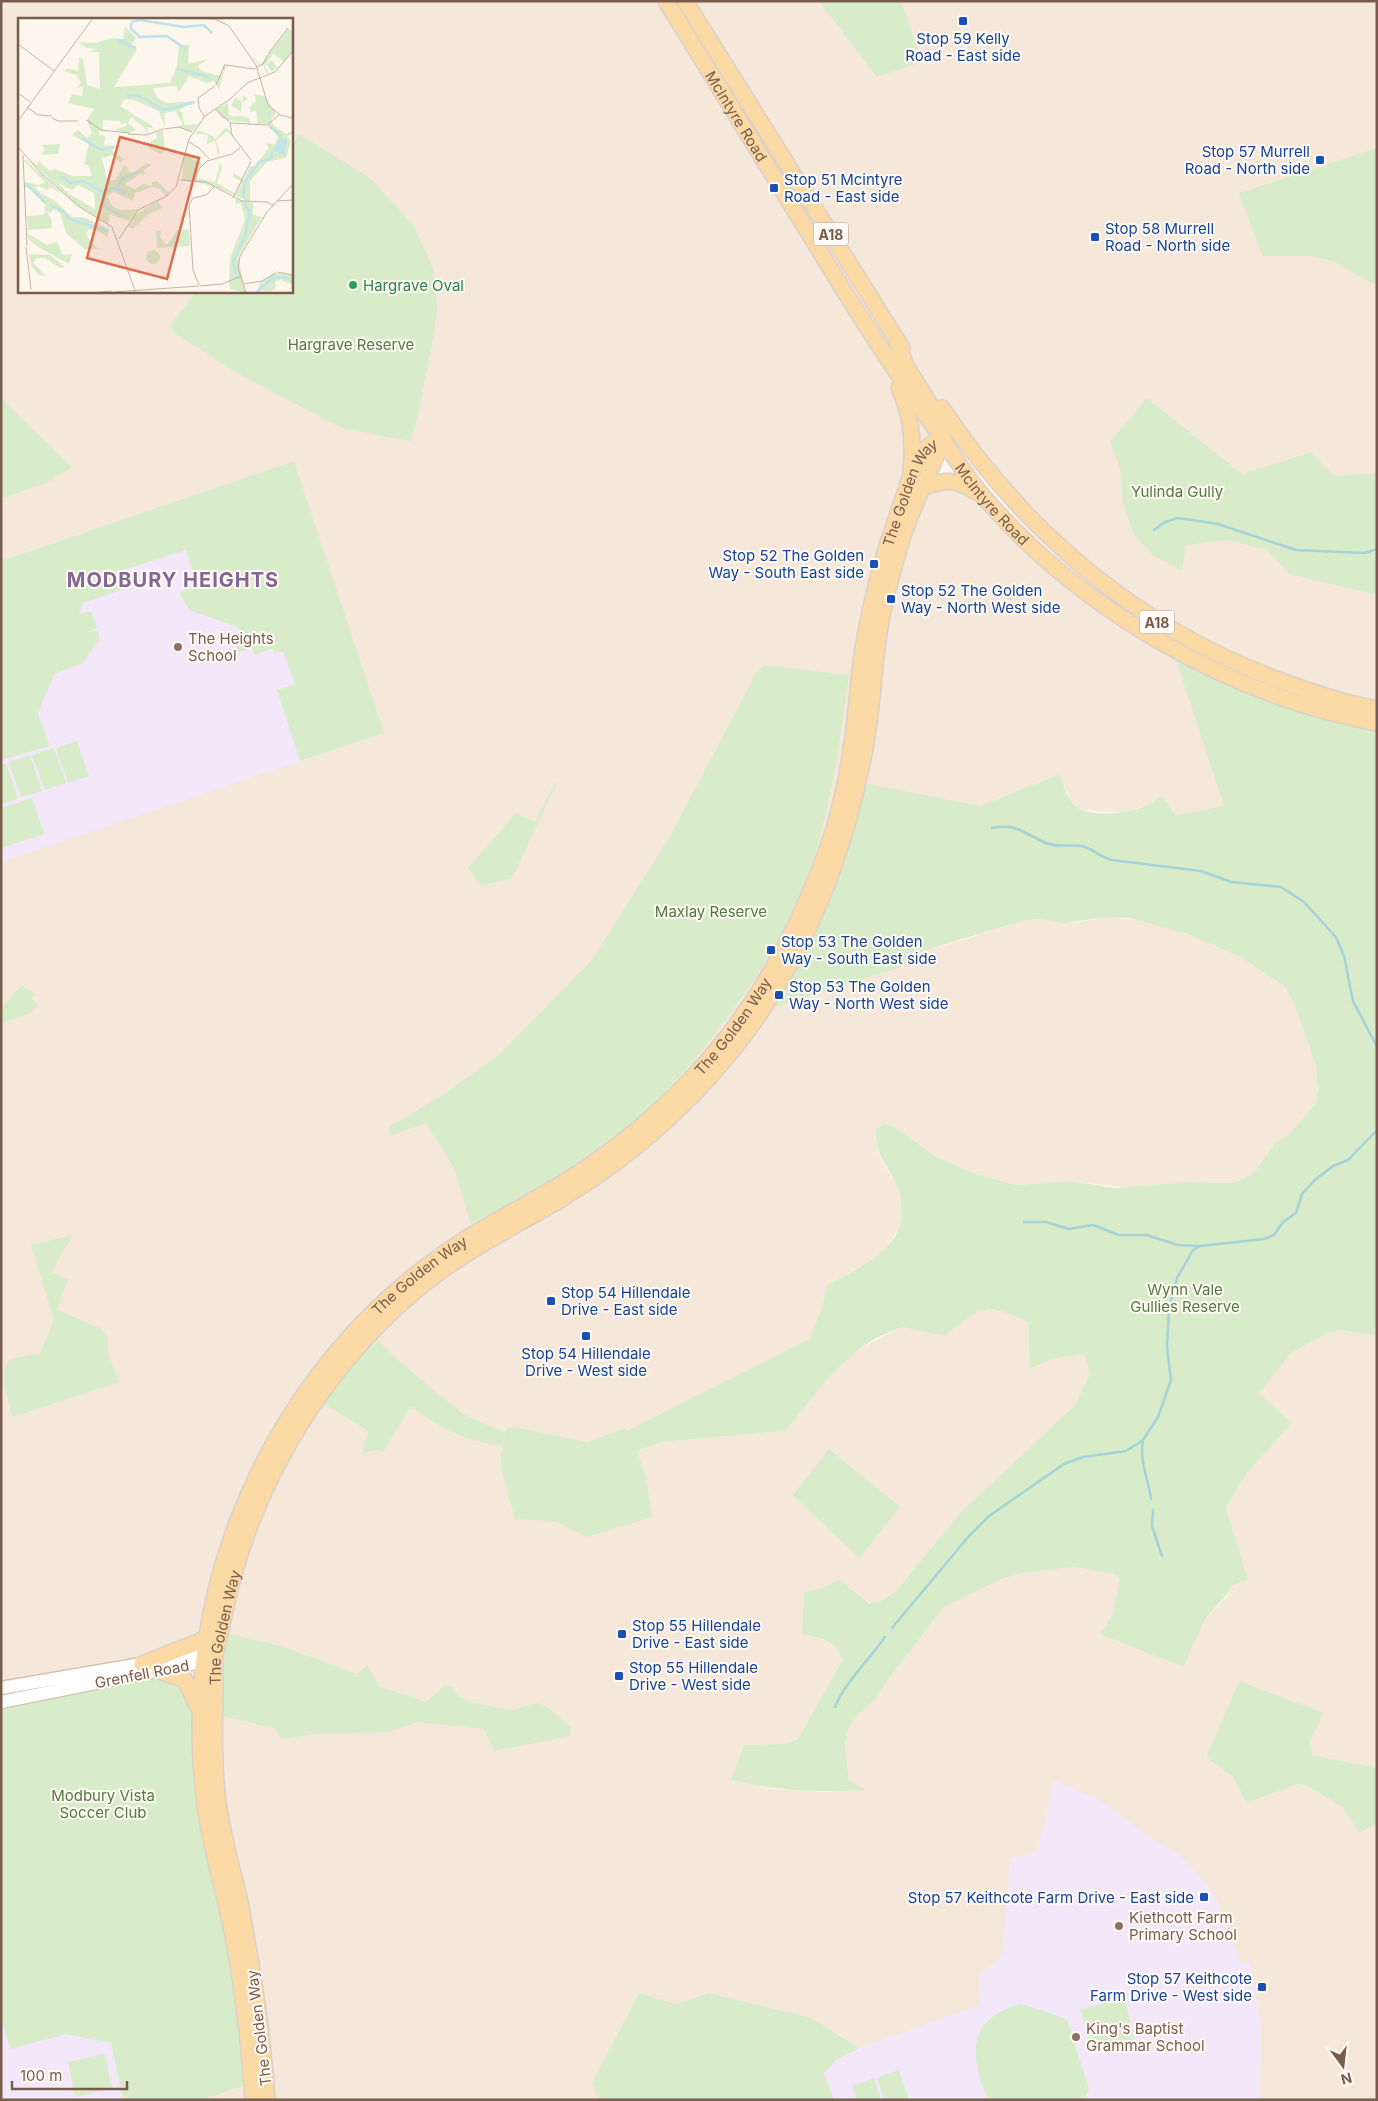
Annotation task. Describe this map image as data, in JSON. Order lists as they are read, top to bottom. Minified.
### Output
{"streets":{"main road":["McIntyre Road","A18","The Golden Way","Grenfell Road"]},"crossings":[["McIntyre Road","The Golden Way"],["The Golden Way","Grenfell Road"]],"districts":["MODBURY HEIGHTS"],"parks":["Hargrave Reserve","Yulinda Gully","Maxlay Reserve","Wynn Vale Gullies Reserve","Modbury Vista Soccer Club"],"places":{"transit":["Stop 59 Kelly Road - East side","Stop 57 Murrell Road - North side","Stop 51 Mcintyre Road - East side","Stop 58 Murrell Road - North side","Stop 52 The Golden Way - South East side","Stop 52 The Golden Way - North West side","Stop 53 The Golden Way - South East side","Stop 53 The Golden Way - North West side","Stop 54 Hillendale Drive - East side","Stop 54 Hillendale Drive - West side","Stop 55 Hillendale Drive - East side","Stop 55 Hillendale Drive - West side","Stop 57 Keithcote Farm Drive - East side","Stop 57 Keithcote Farm Drive - West side"],"other":["Hargrave Oval","The Heights School","Kiethcott Farm Primary School","King's Baptist Grammar School"]},"scale_bar":"100 m","north":"bottom"}
